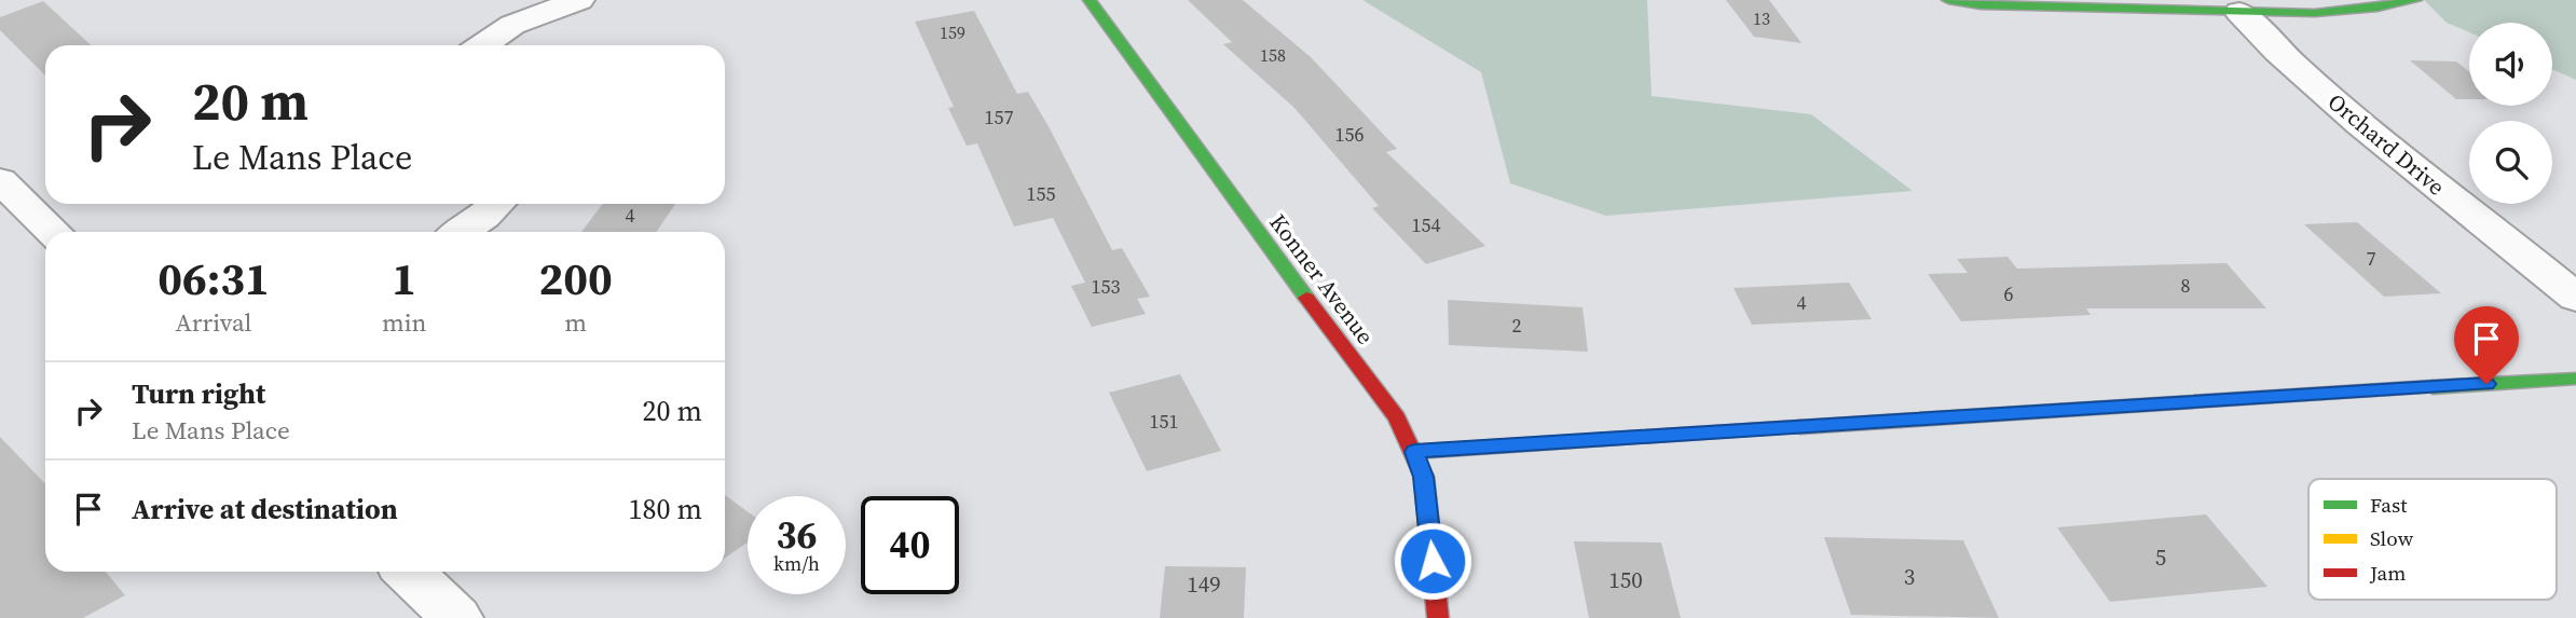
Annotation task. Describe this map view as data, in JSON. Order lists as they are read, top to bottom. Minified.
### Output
{"streets":{"street":["Orchard Drive","Konner Avenue"]},"house_numbers":["13","159","158","157","156","155","4","154","7","8","153","6","4","2","151","5","3","150","149"],"legend":["Fast","Slow","Jam"],"page":{"turn":["20 m","Le Mans Place"],"eta":["06:31","Arrival","1","min","200","m"],"list":[{"name":"Turn right","note":"Le Mans Place","value":"20 m"},{"name":"Arrive at destination","value":"180 m"}],"speed":"36 km/h","limit":"40"}}
